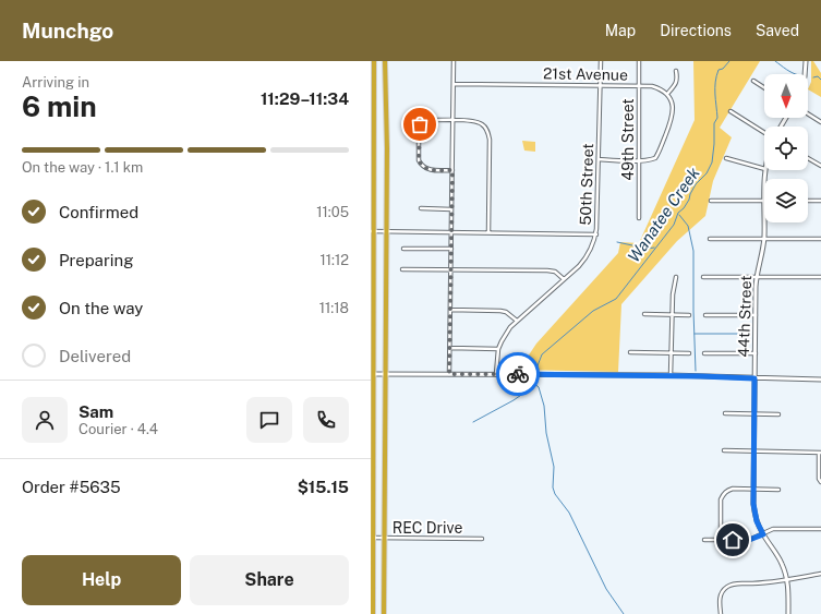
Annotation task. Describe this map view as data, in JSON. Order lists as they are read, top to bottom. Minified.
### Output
{"streets":{"street":["21st Avenue","49th Street","50th Street","44th Street","REC Drive"]},"crossings":[["21st Avenue","49th Street"],["21st Avenue","50th Street"]],"water":["Wanatee Creek"],"north":"bottom","page":{"header":"Munchgo","nav":["Map","Directions","Saved"],"heading":["6 min","Arriving in","11:29–11:34"],"panel":["Sam","Courier · 4.4","Order #5635","$15.15"],"bar":"On the way · 1.1 km","list":[["Confirmed","11:05"],["Preparing","11:12"],["On the way","11:18"],"Delivered"],"buttons":["Help","Share"]}}
